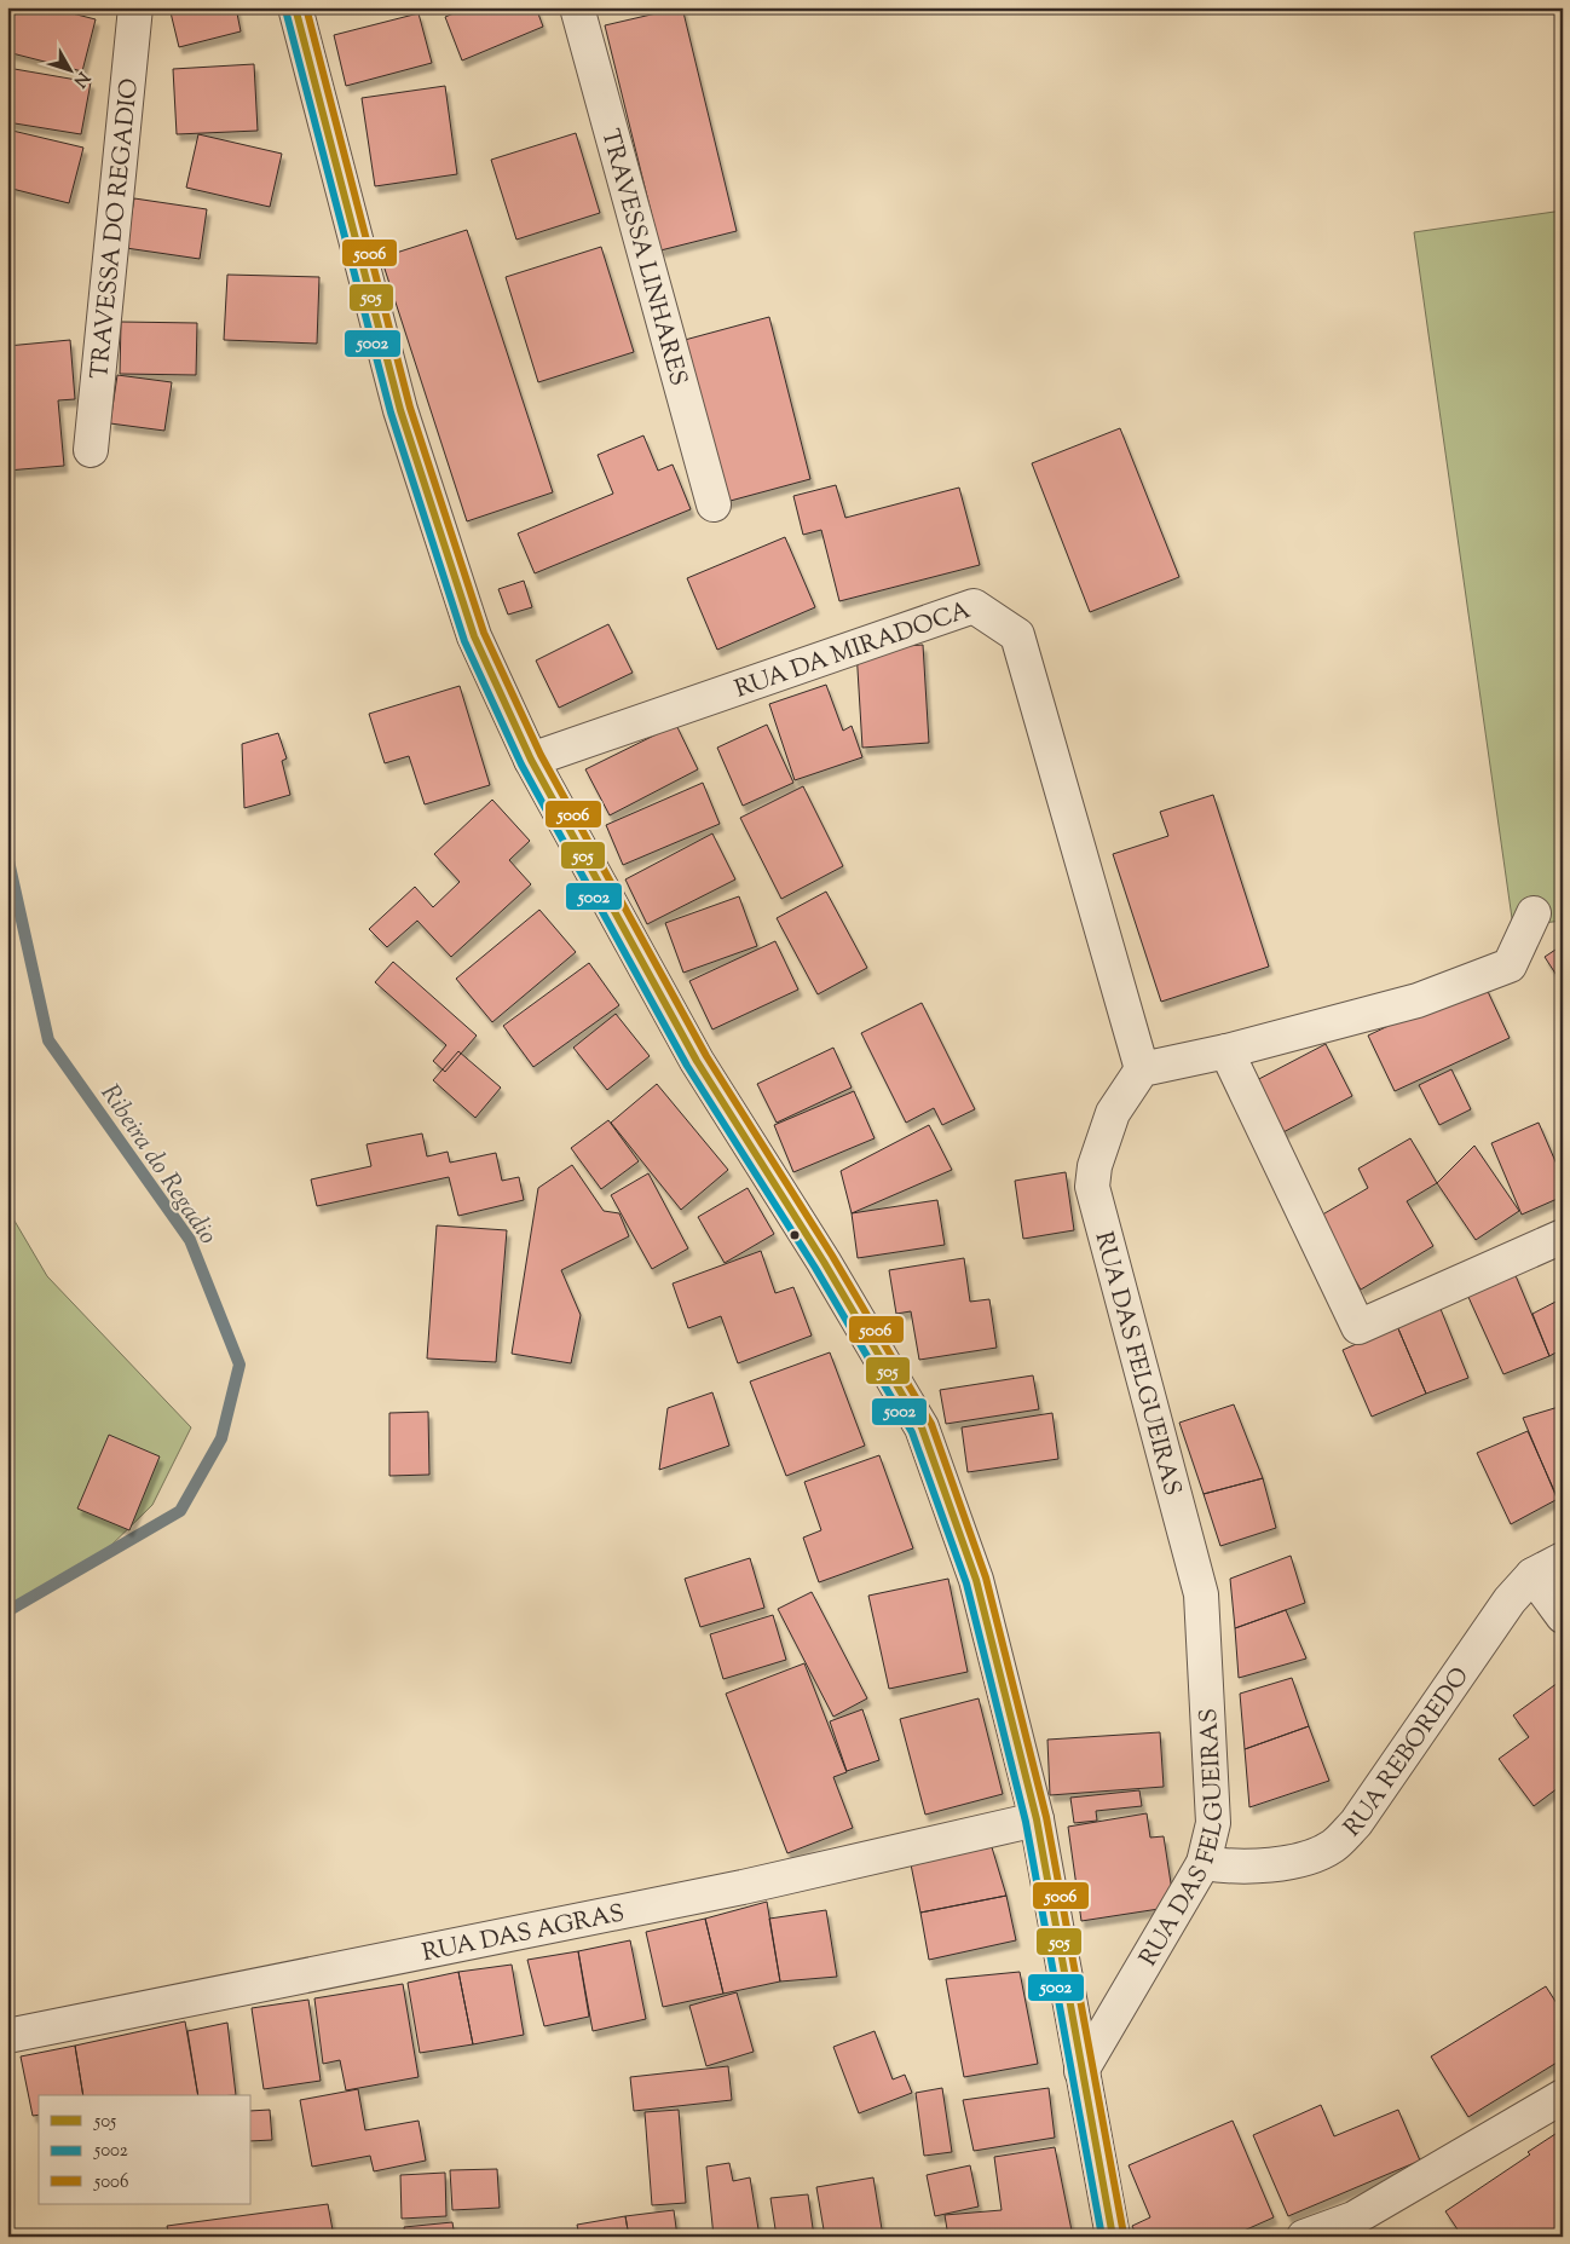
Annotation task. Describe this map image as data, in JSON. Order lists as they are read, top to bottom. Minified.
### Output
{"streets":{"street":["TRAVESSA DO REGADIO","TRAVESSA LINHARES","RUA DA MIRADOCA","RUA DAS FELGUEIRAS","RUA REBOREDO","RUA DAS AGRAS"]},"crossings":[["RUA DA MIRADOCA","RUA DAS FELGUEIRAS"],["RUA DAS FELGUEIRAS","RUA REBOREDO"]],"water":["Ribeira do Regadio"],"lines":["transit line 505","transit line 5006","transit line 5002"],"legend":["505","5002","5006"],"north":"bottom right"}
